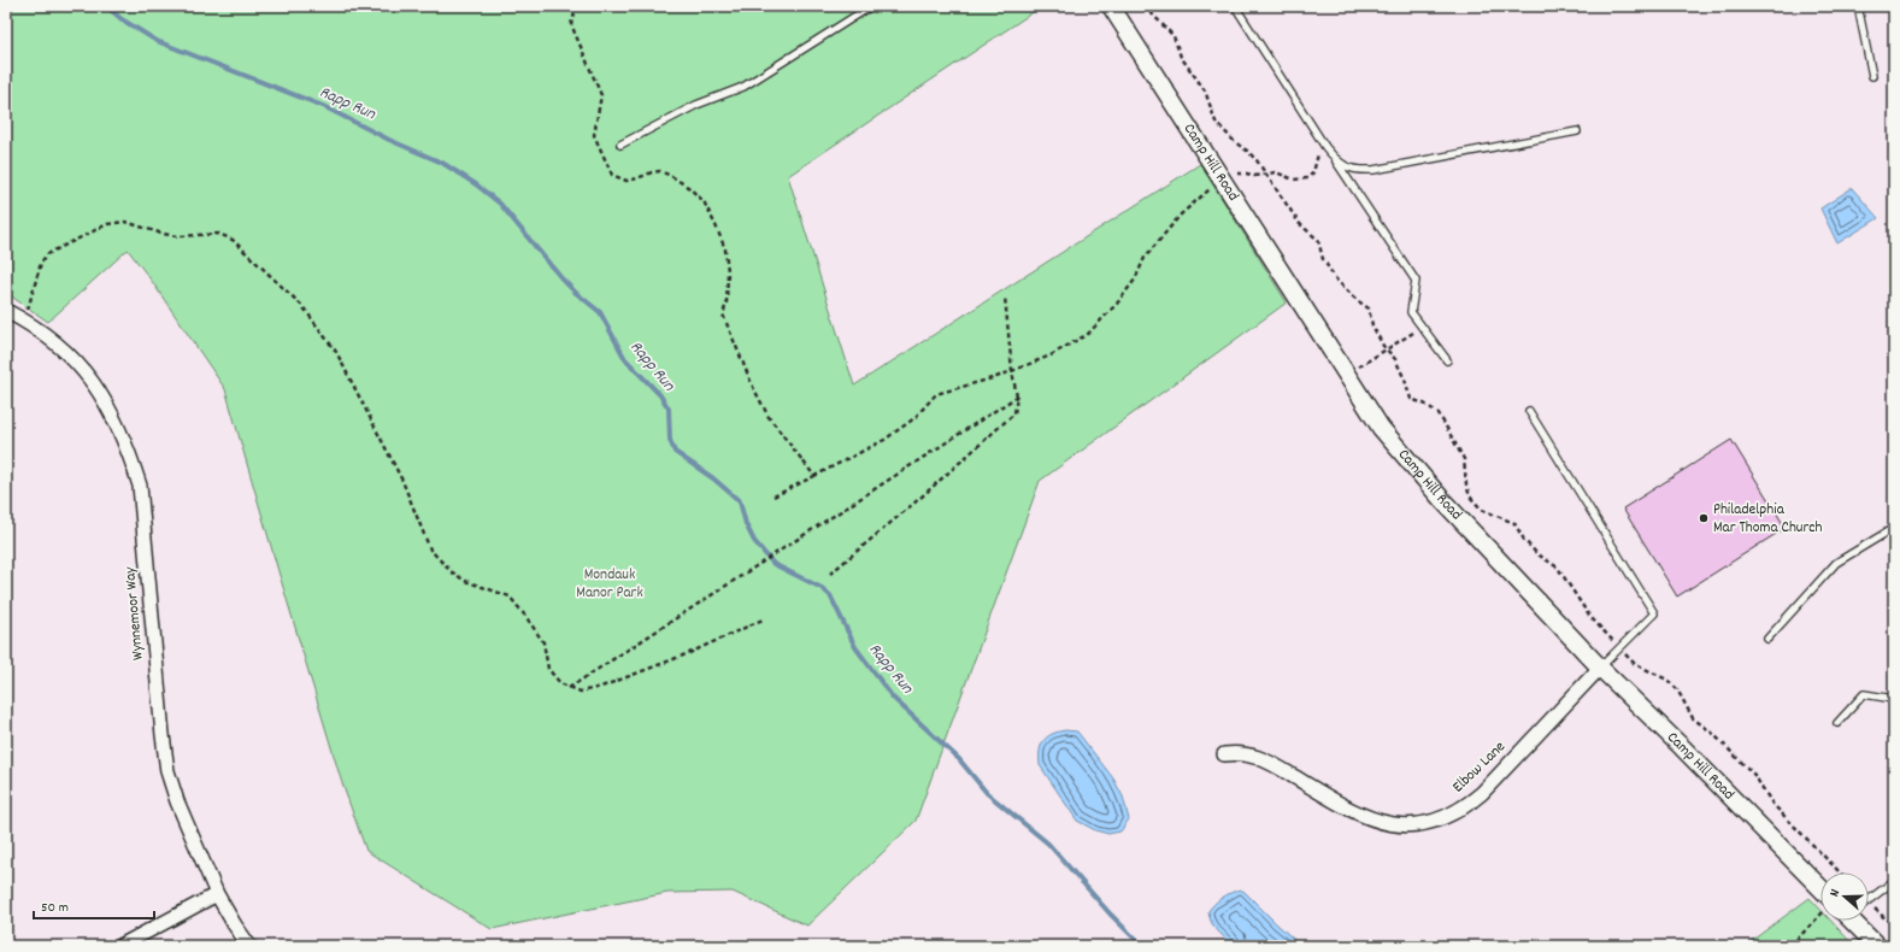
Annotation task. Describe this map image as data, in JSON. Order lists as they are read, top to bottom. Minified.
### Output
{"streets":{"street":["Camp Hill Road","Wynnemoor Way","Elbow Lane"]},"crossings":[["Camp Hill Road","Elbow Lane"]],"water":["Rapp Run"],"parks":["Mondauk Manor Park"],"places":["Philadelphia Mar Thoma Church"],"scale_bar":"50 m","north":"left"}
